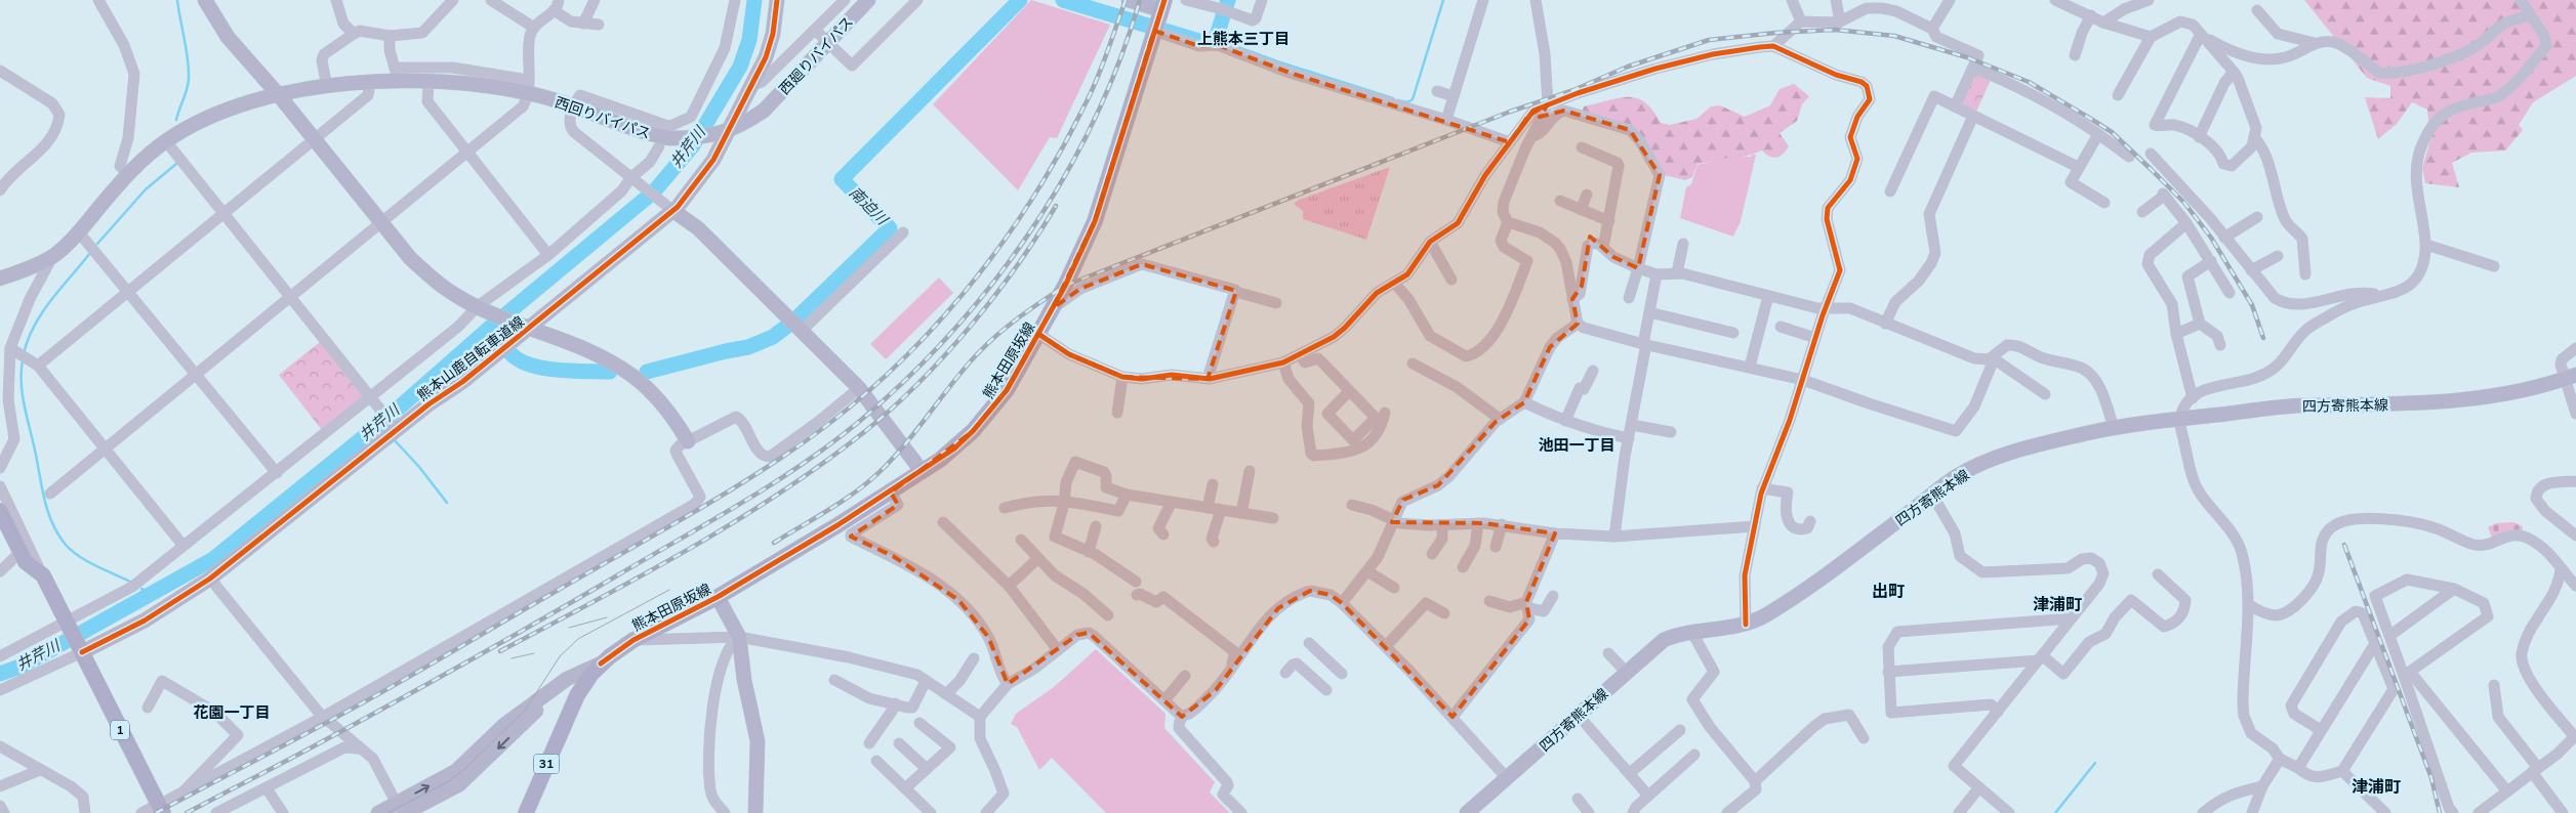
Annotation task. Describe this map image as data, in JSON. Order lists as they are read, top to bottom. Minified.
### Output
{"streets":{"main road":["熊本田原坂線","1","31"],"street":["西廻りバイパス","西回りバイパス","熊本山鹿自転車道線","四方寄熊本線"]},"crossings":[["西廻りバイパス","西回りバイパス"],["熊本山鹿自転車道線","1"]],"districts":["上熊本三丁目","池田一丁目","出町","津浦町","花園一丁目","津浦町"],"water":["井芹川","南迫川"]}
